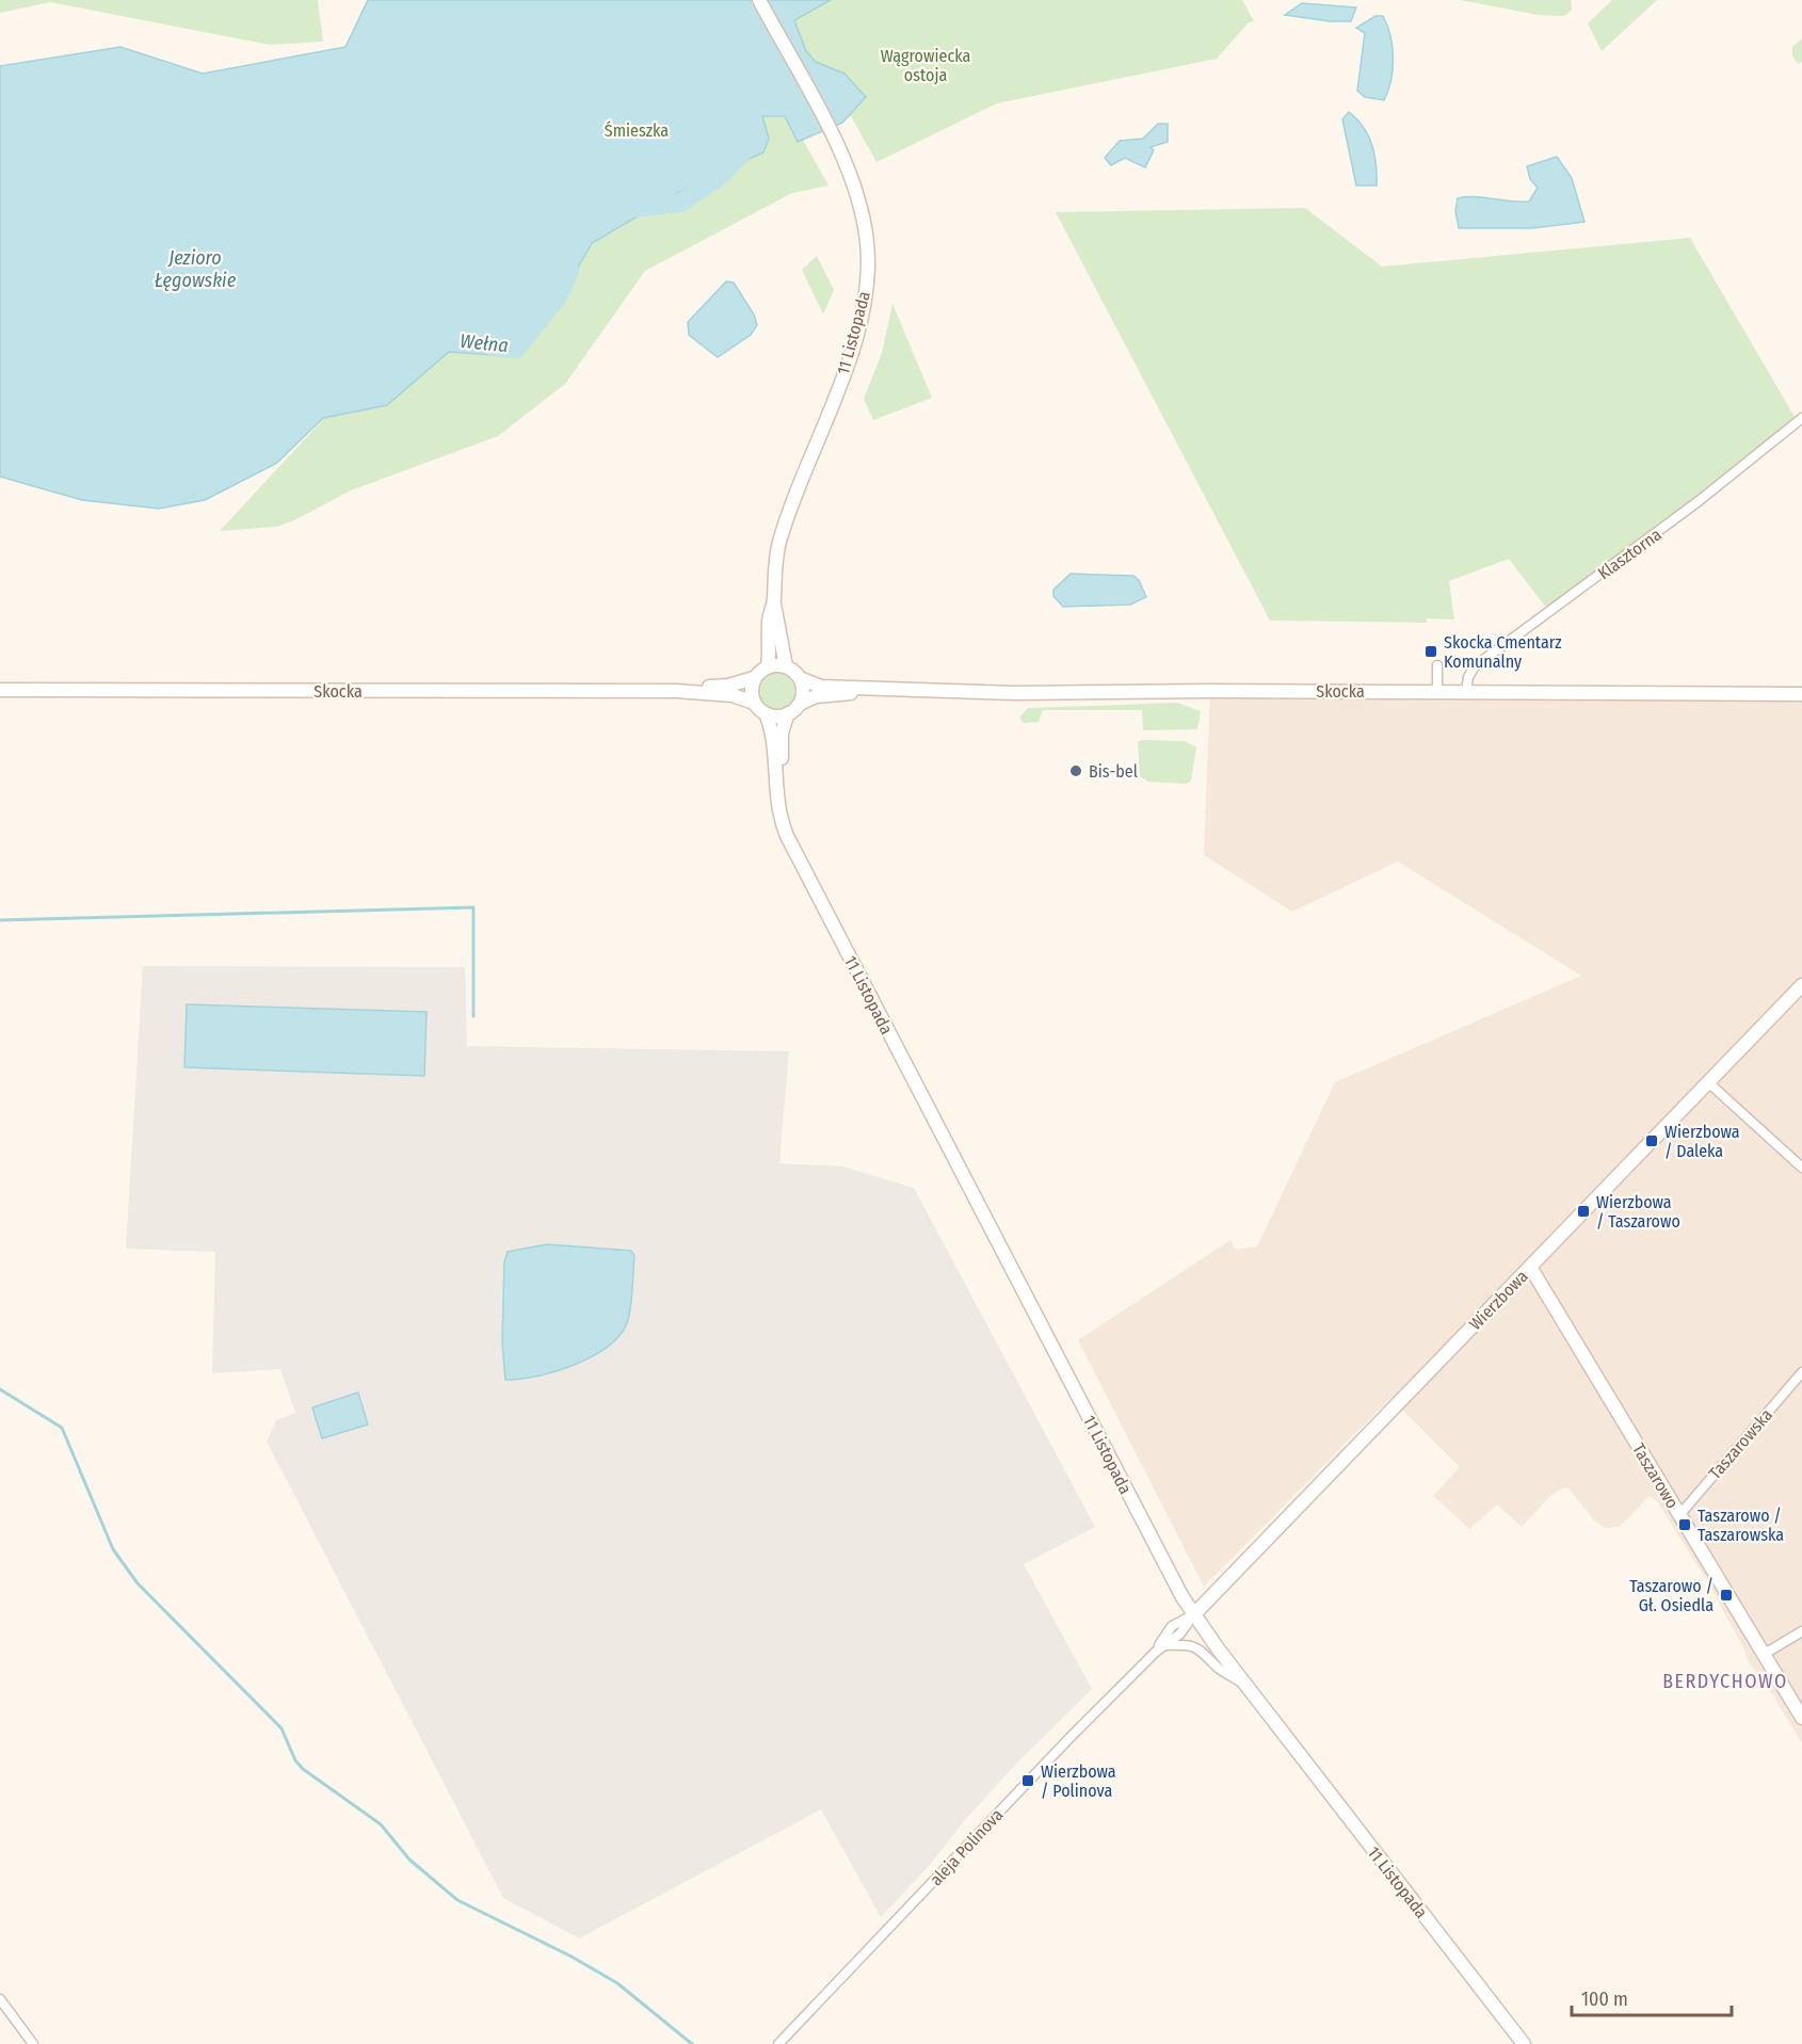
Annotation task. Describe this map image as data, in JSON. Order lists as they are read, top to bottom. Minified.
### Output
{"streets":{"main road":["11 Listopada","Skocka","Wierzbowa","Taszarowo"],"street":["Klasztorna","Taszarowska","aleja Polinova"]},"crossings":[["11 Listopada","Skocka"],["11 Listopada","Wierzbowa"],["11 Listopada","aleja Polinova"],["Klasztorna","Skocka"],["Wierzbowa","Taszarowo"],["Wierzbowa","aleja Polinova"],["Taszarowska","Taszarowo"]],"districts":["BERDYCHOWO"],"water":["Jezioro Łęgowskie","Wełna"],"parks":["Wągrowiecka ostoja","Śmieszka"],"places":{"transit":["Skocka Cmentarz Komunalny","Wierzbowa / Daleka","Wierzbowa / Taszarowo","Taszarowo / Taszarowska","Taszarowo / Gł. Osiedla","Wierzbowa / Polinova"],"other":["Bis-bel"]},"scale_bar":"100 m"}
